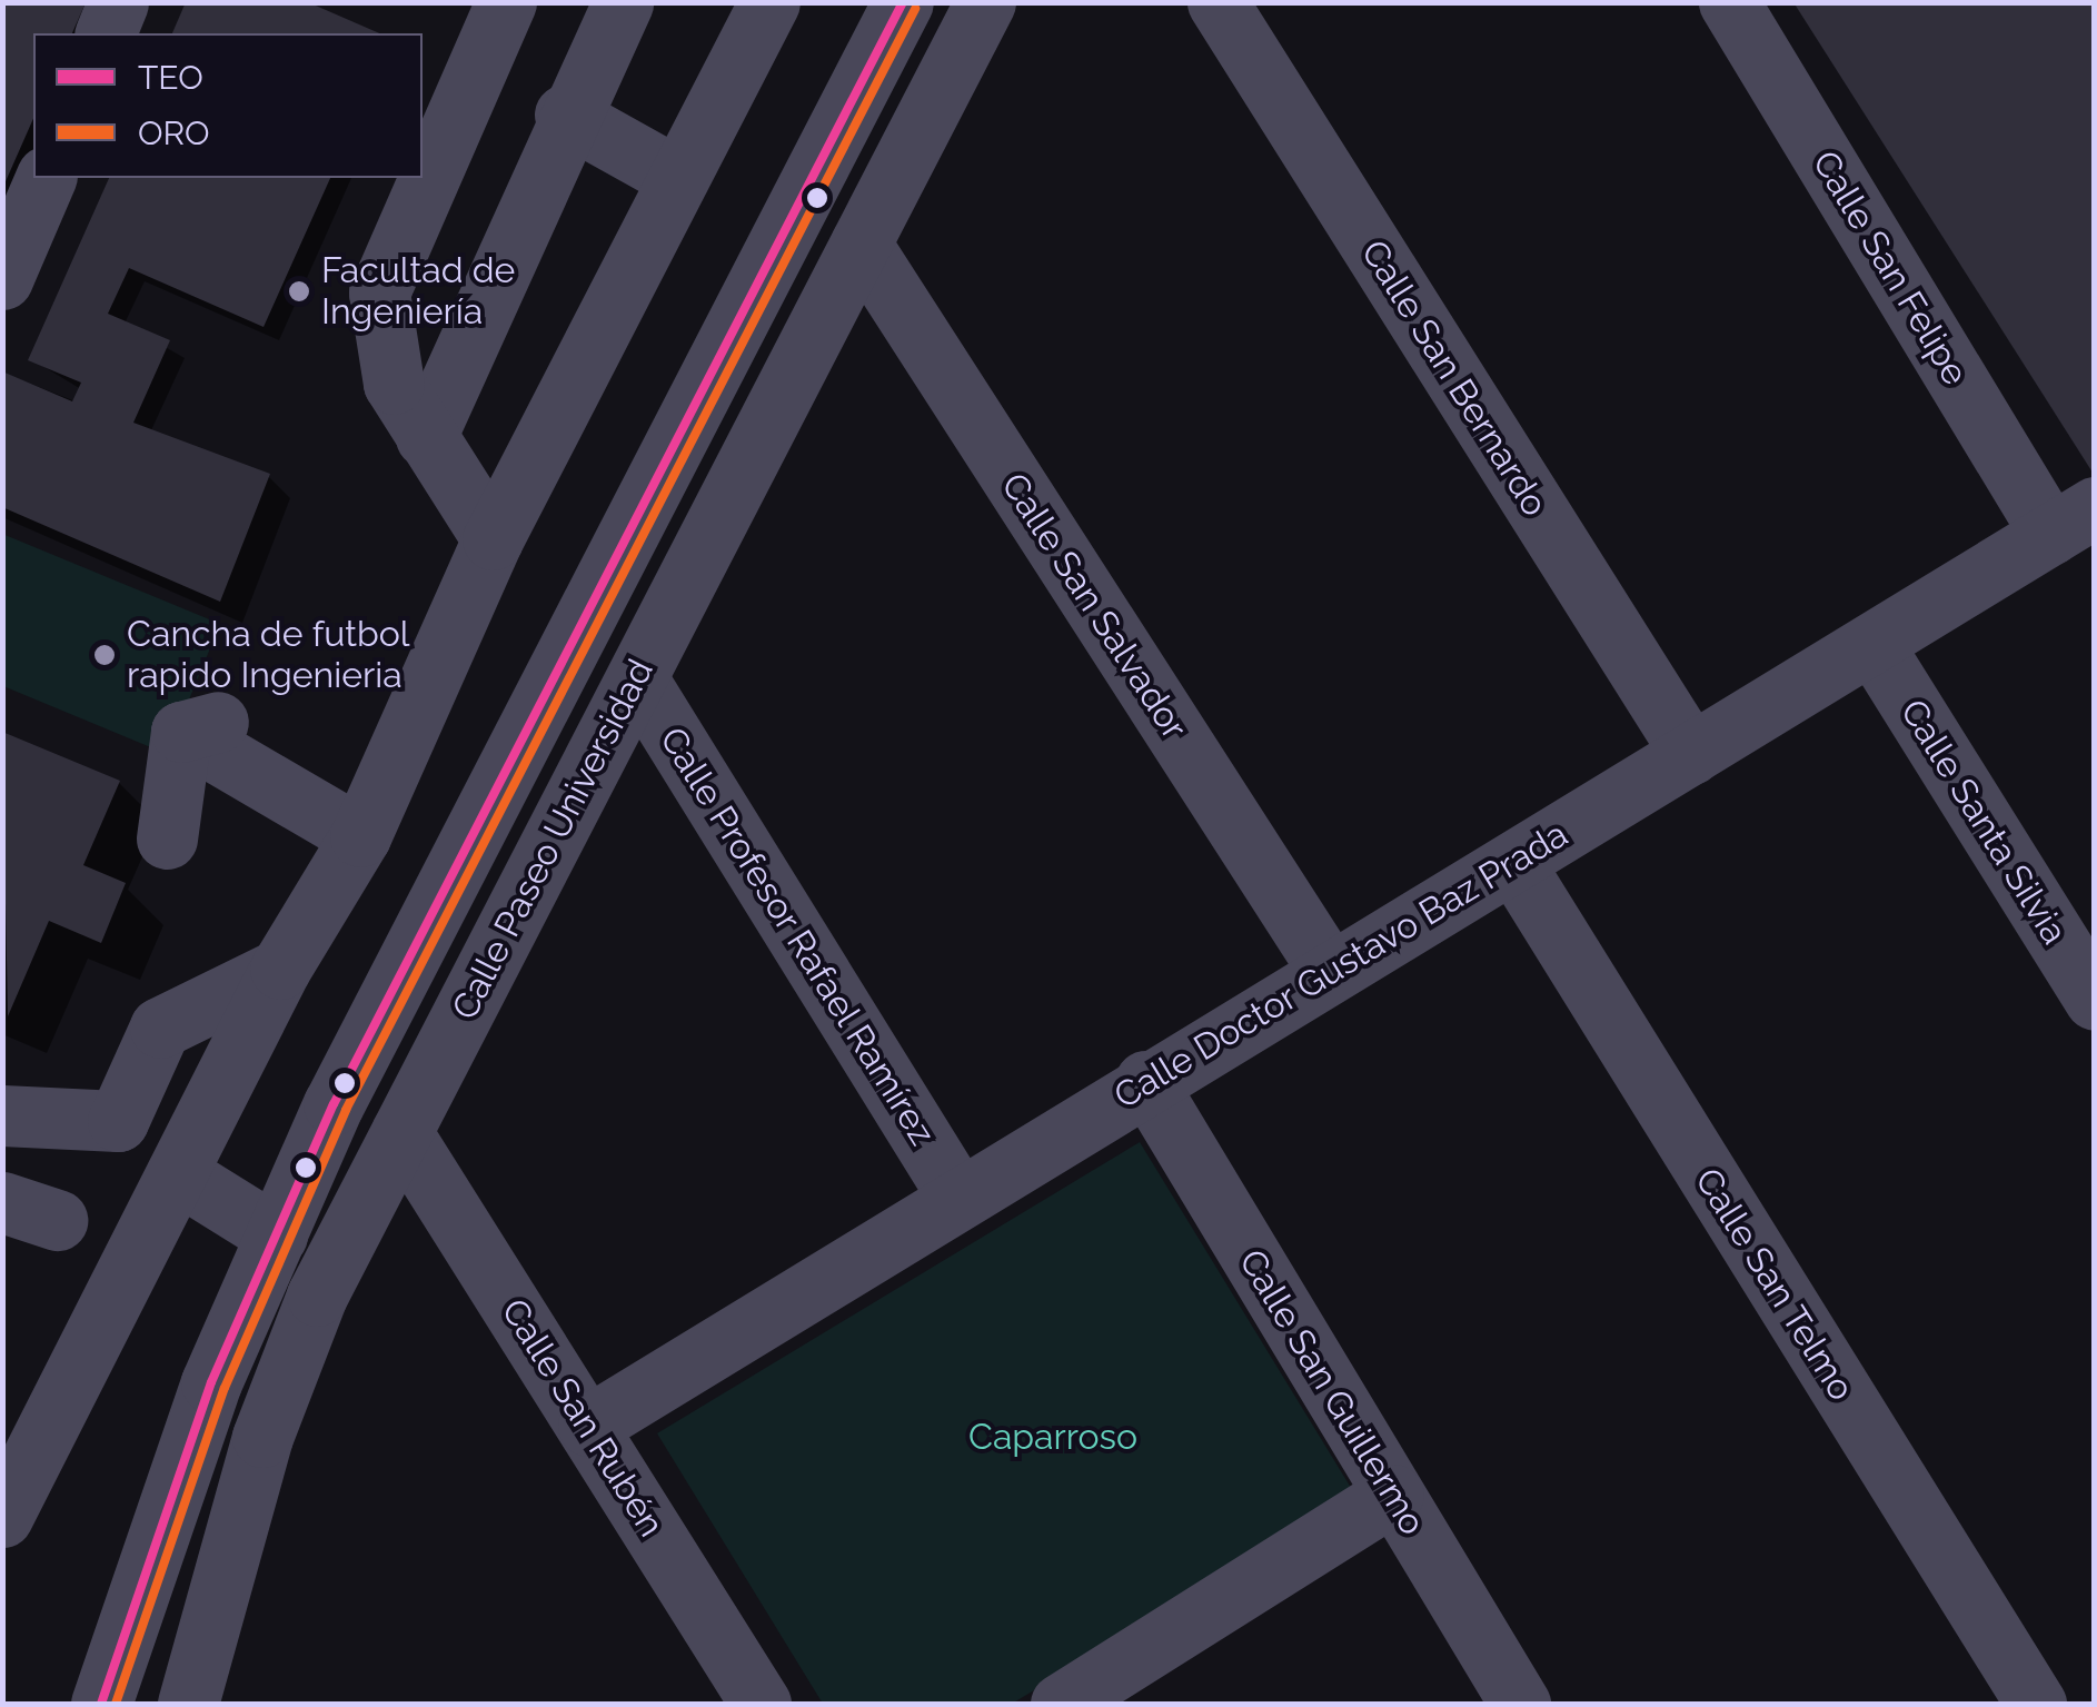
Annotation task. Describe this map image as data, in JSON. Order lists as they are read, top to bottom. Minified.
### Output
{"streets":{"street":["Calle San Felipe","Calle San Bernardo","Calle San Salvador","Calle Santa Silvia","Calle Paseo Universidad","Calle Profesor Rafael Ramírez","Calle Doctor Gustavo Baz Prada","Calle San Telmo","Calle San Guillermo","Calle San Rubén"]},"crossings":[["Calle San Felipe","Calle Doctor Gustavo Baz Prada"],["Calle San Bernardo","Calle Doctor Gustavo Baz Prada"],["Calle San Salvador","Calle Paseo Universidad"],["Calle San Salvador","Calle Doctor Gustavo Baz Prada"],["Calle Santa Silvia","Calle Doctor Gustavo Baz Prada"],["Calle Paseo Universidad","Calle Profesor Rafael Ramírez"],["Calle Paseo Universidad","Calle San Rubén"],["Calle Profesor Rafael Ramírez","Calle Doctor Gustavo Baz Prada"],["Calle Doctor Gustavo Baz Prada","Calle San Telmo"],["Calle Doctor Gustavo Baz Prada","Calle San Guillermo"],["Calle Doctor Gustavo Baz Prada","Calle San Rubén"]],"parks":["Caparroso"],"places":["Facultad de Ingeniería","Cancha de futbol rapido Ingenieria"],"lines":["transit line TEO","transit line ORO"],"legend":["TEO","ORO"]}
